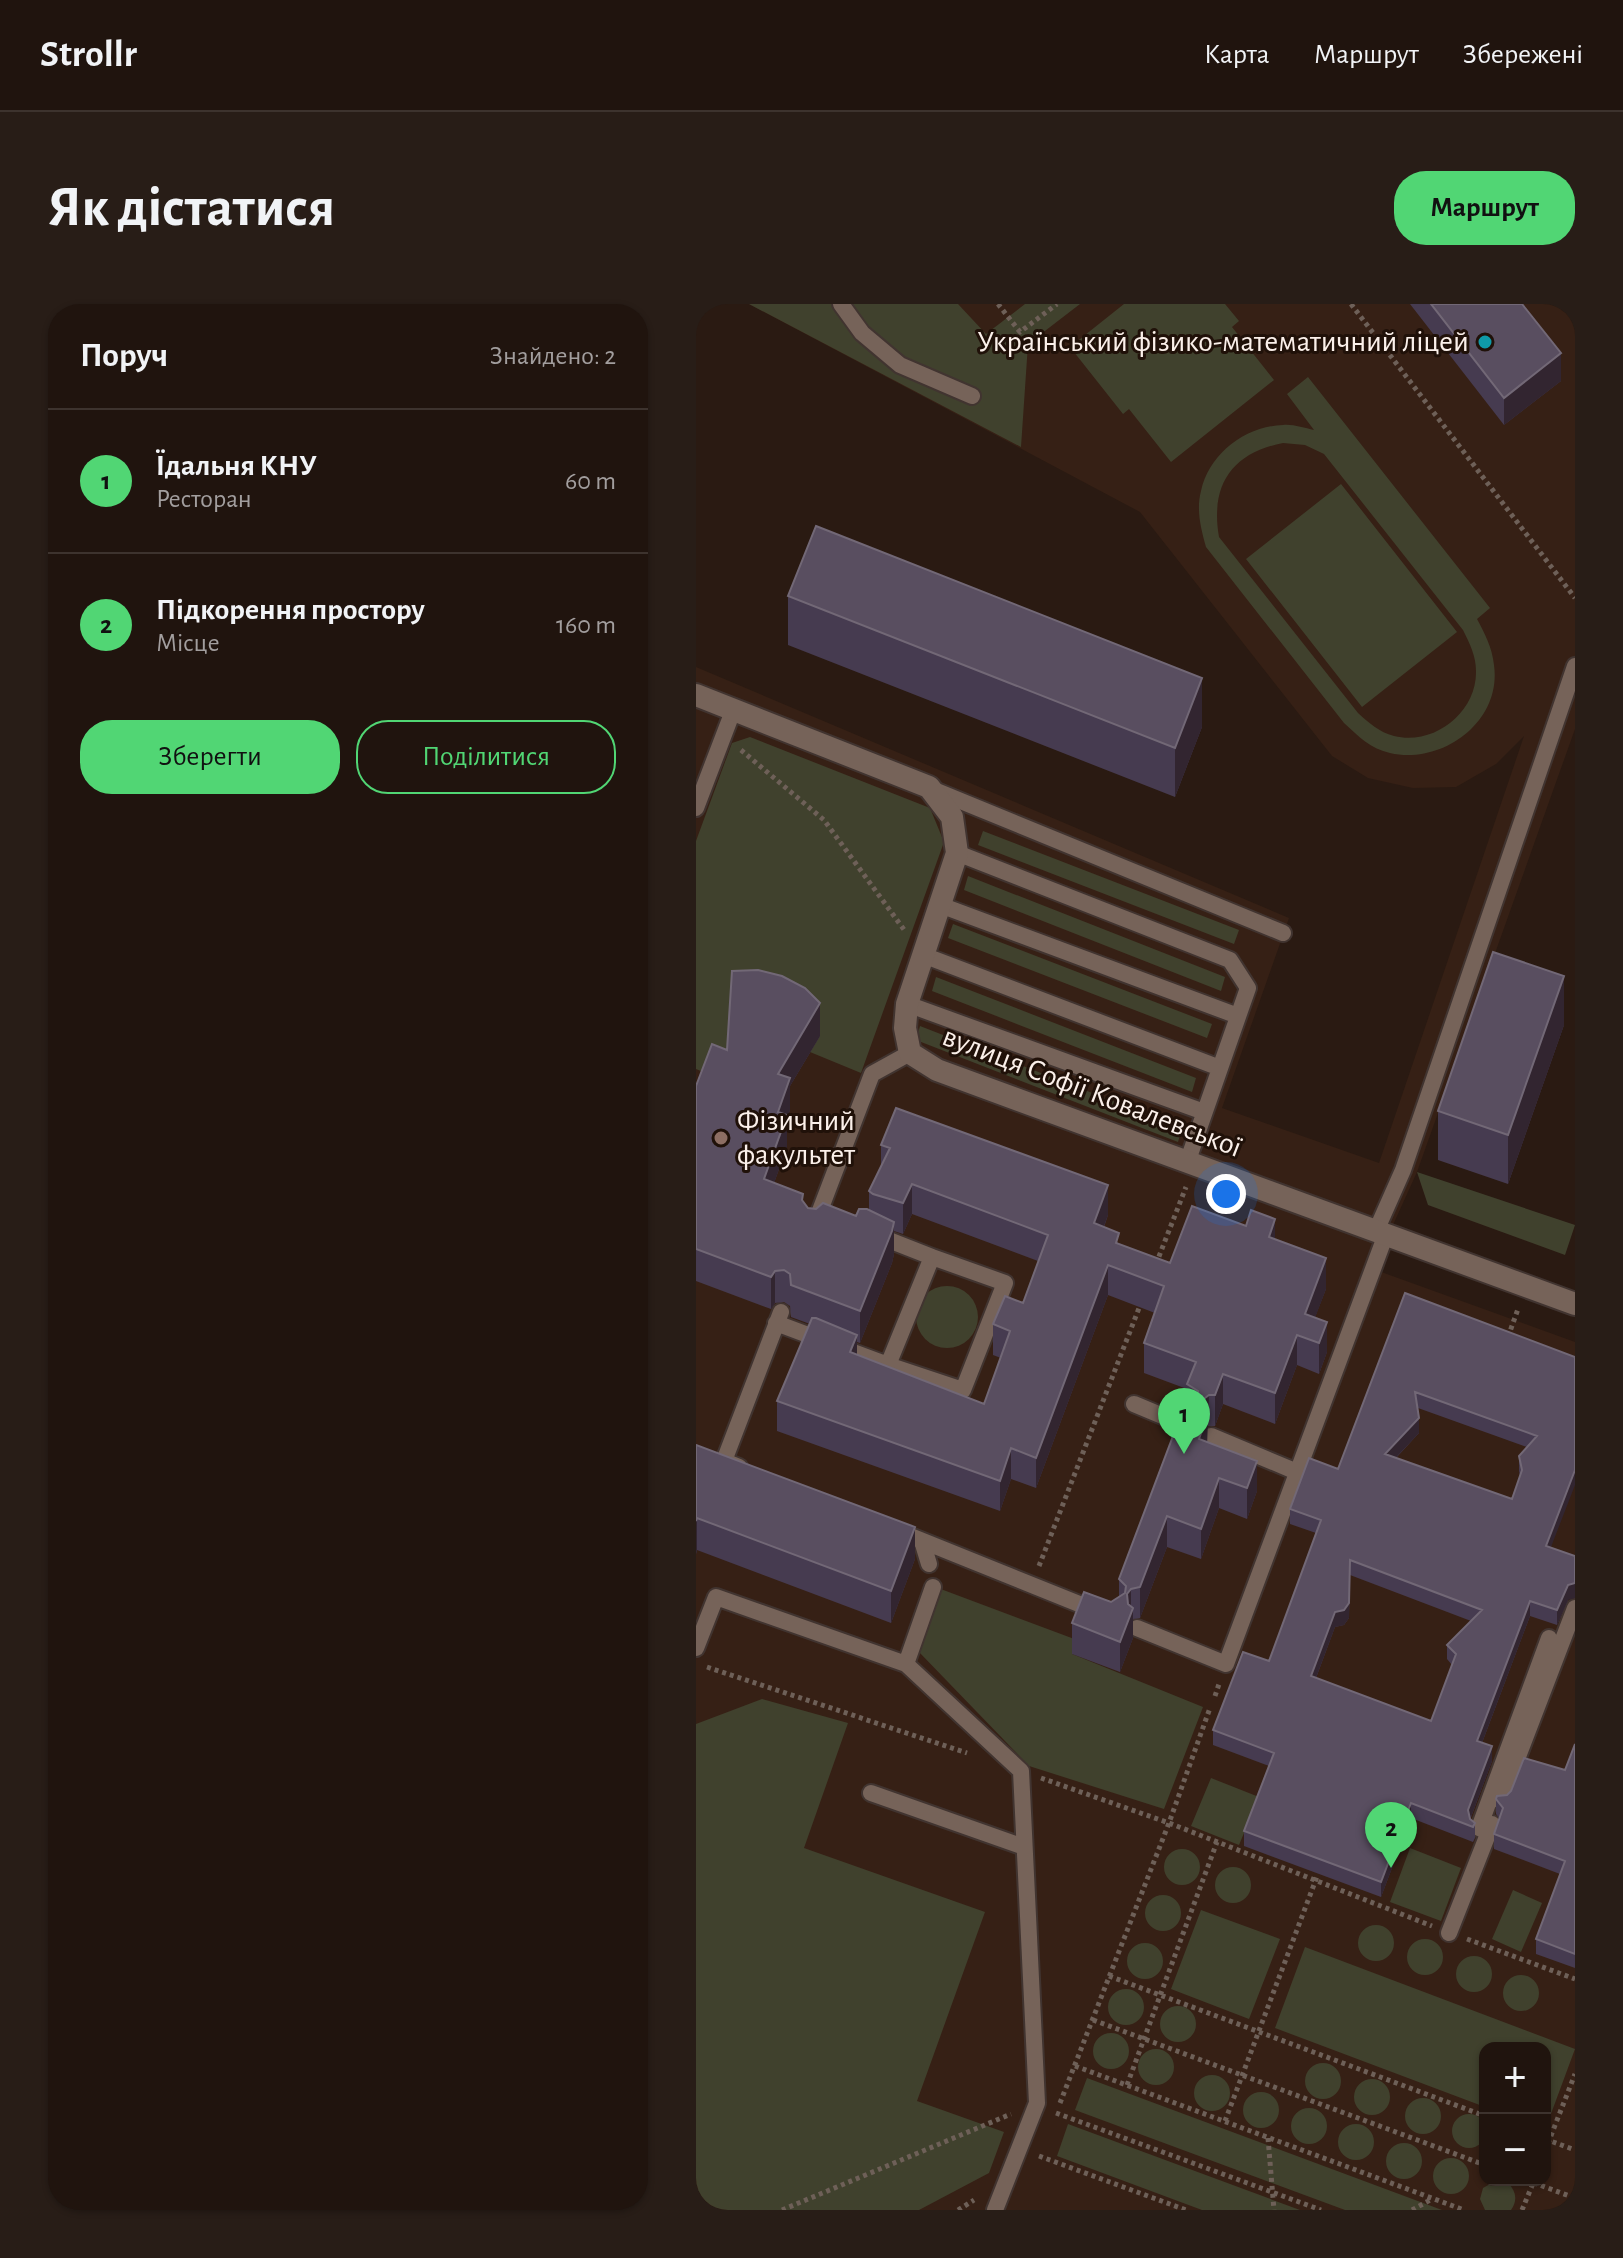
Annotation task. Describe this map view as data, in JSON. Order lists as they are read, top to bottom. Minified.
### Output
{"streets":{"street":["вулиця Софії Ковалевської"]},"places":["Український фізико-математичний ліцей","Фізичний факультет"],"page":{"header":"Strollr","nav":["Карта","Маршрут","Збережені"],"buttons":["Маршрут",["Зберегти","Поділитися"]],"title":"Як дістатися","heading":["Поруч","Знайдено: 2"],"list":[{"mark":"1","name":"Їдальня КНУ","note":"Ресторан","value":"60 m"},{"mark":"2","name":"Підкорення простору","note":"Місце","value":"160 m"}],"pins":["1","2"],"map_buttons":["+","−"]}}
